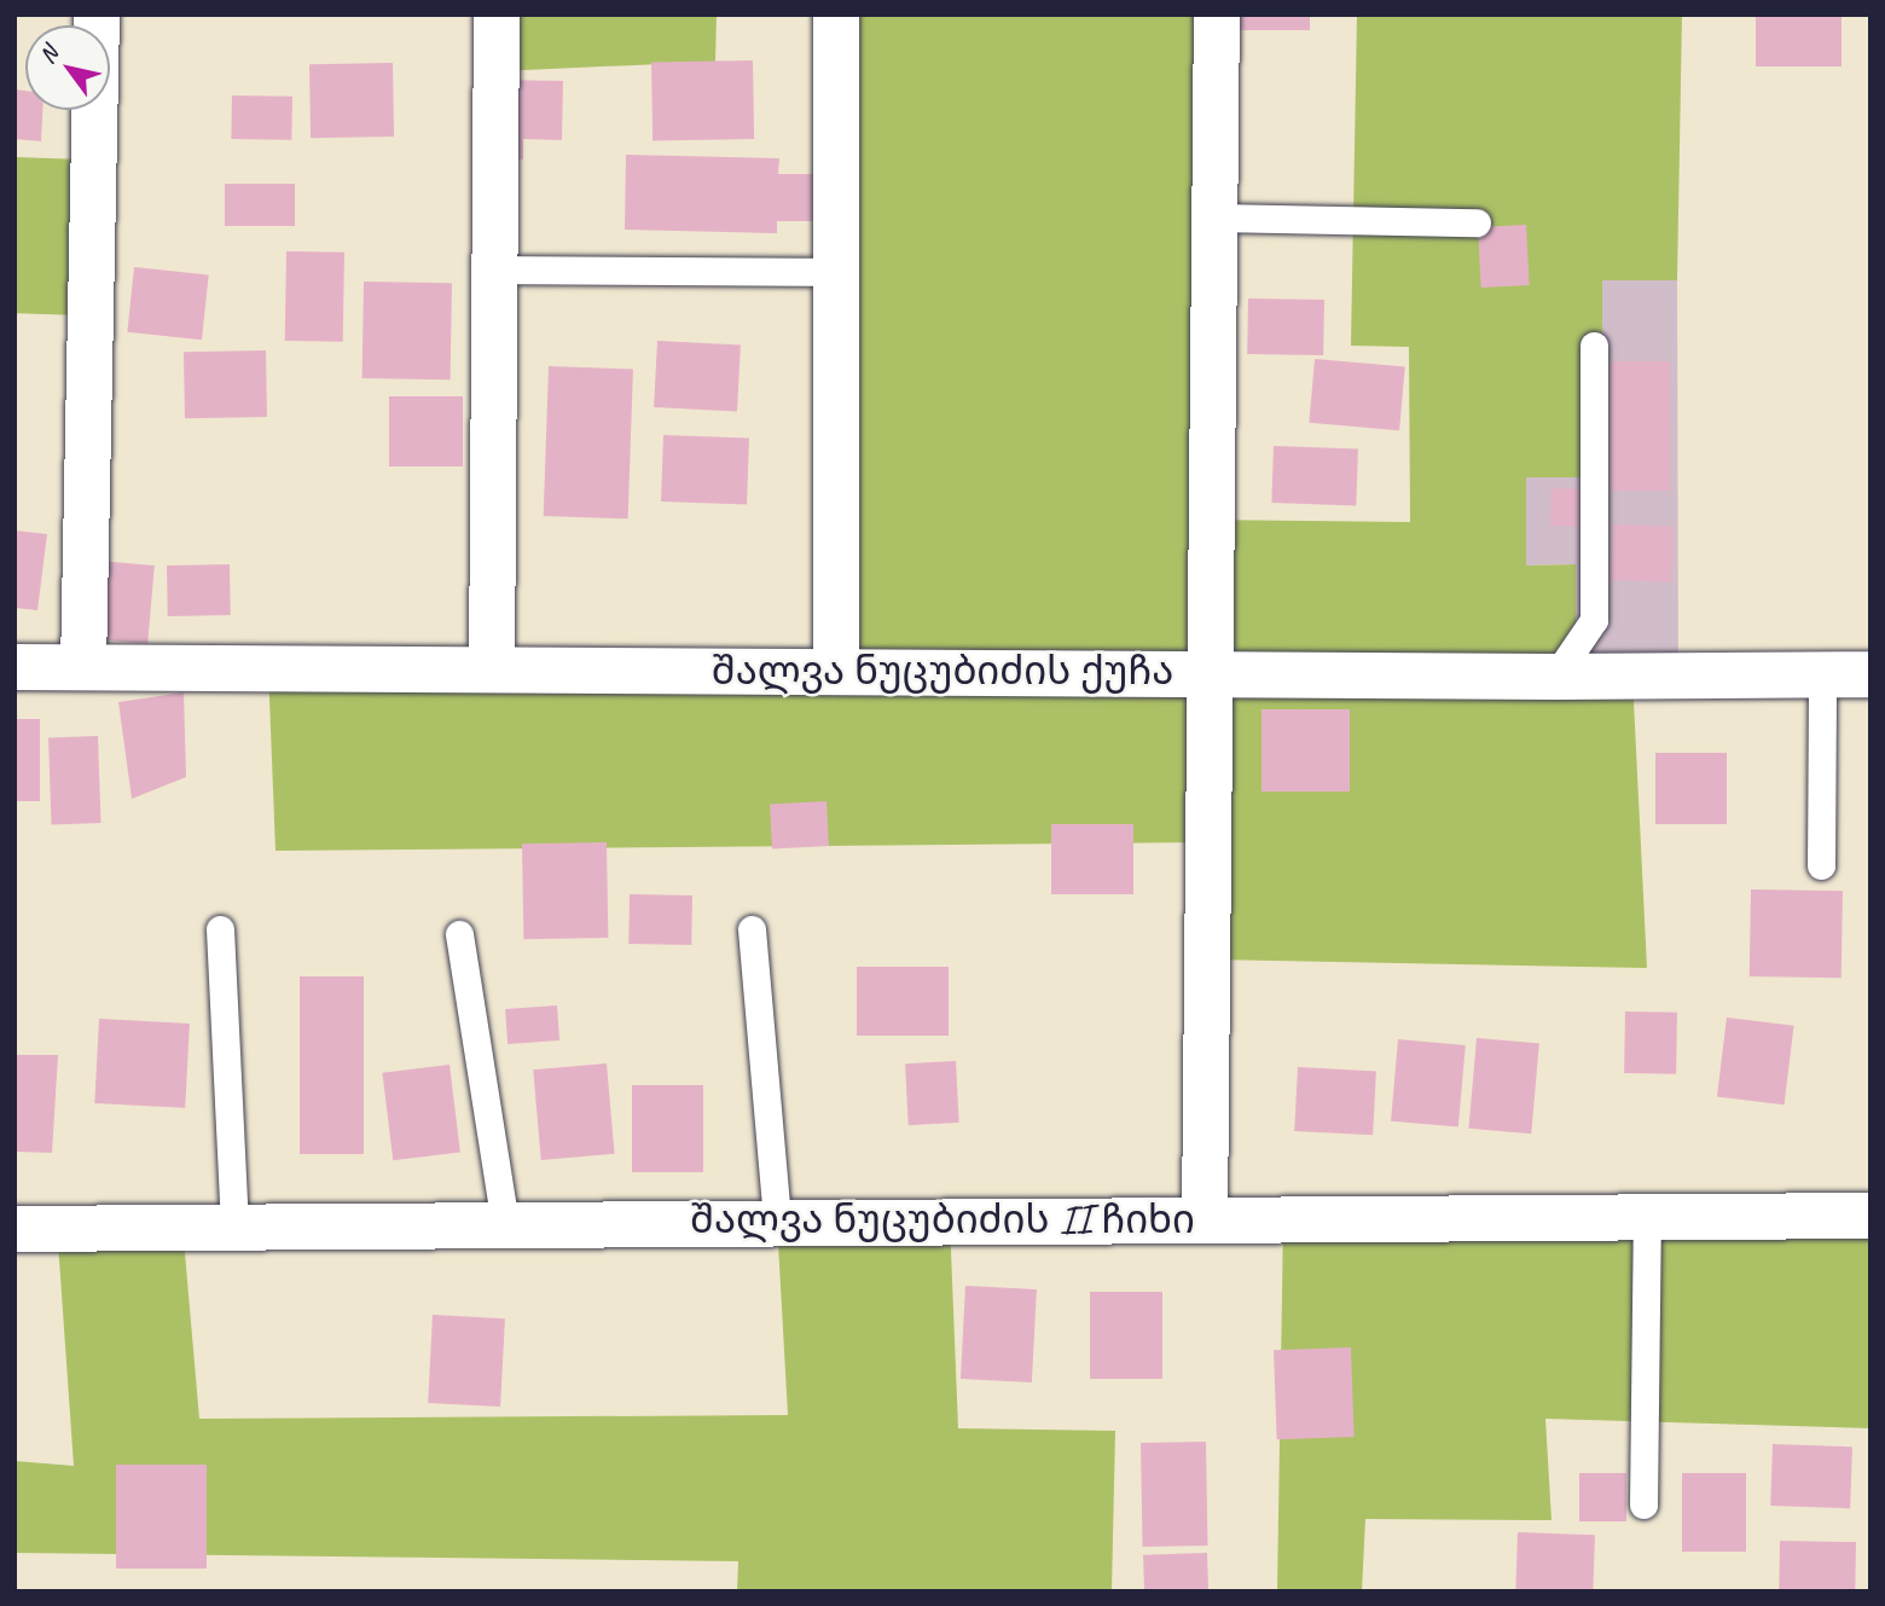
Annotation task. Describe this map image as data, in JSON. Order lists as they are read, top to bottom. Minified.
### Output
{"streets":{"street":["შალვა ნუცუბიძის ქუჩა","შალვა ნუცუბიძის II ჩიხი"]},"north":"top left"}
